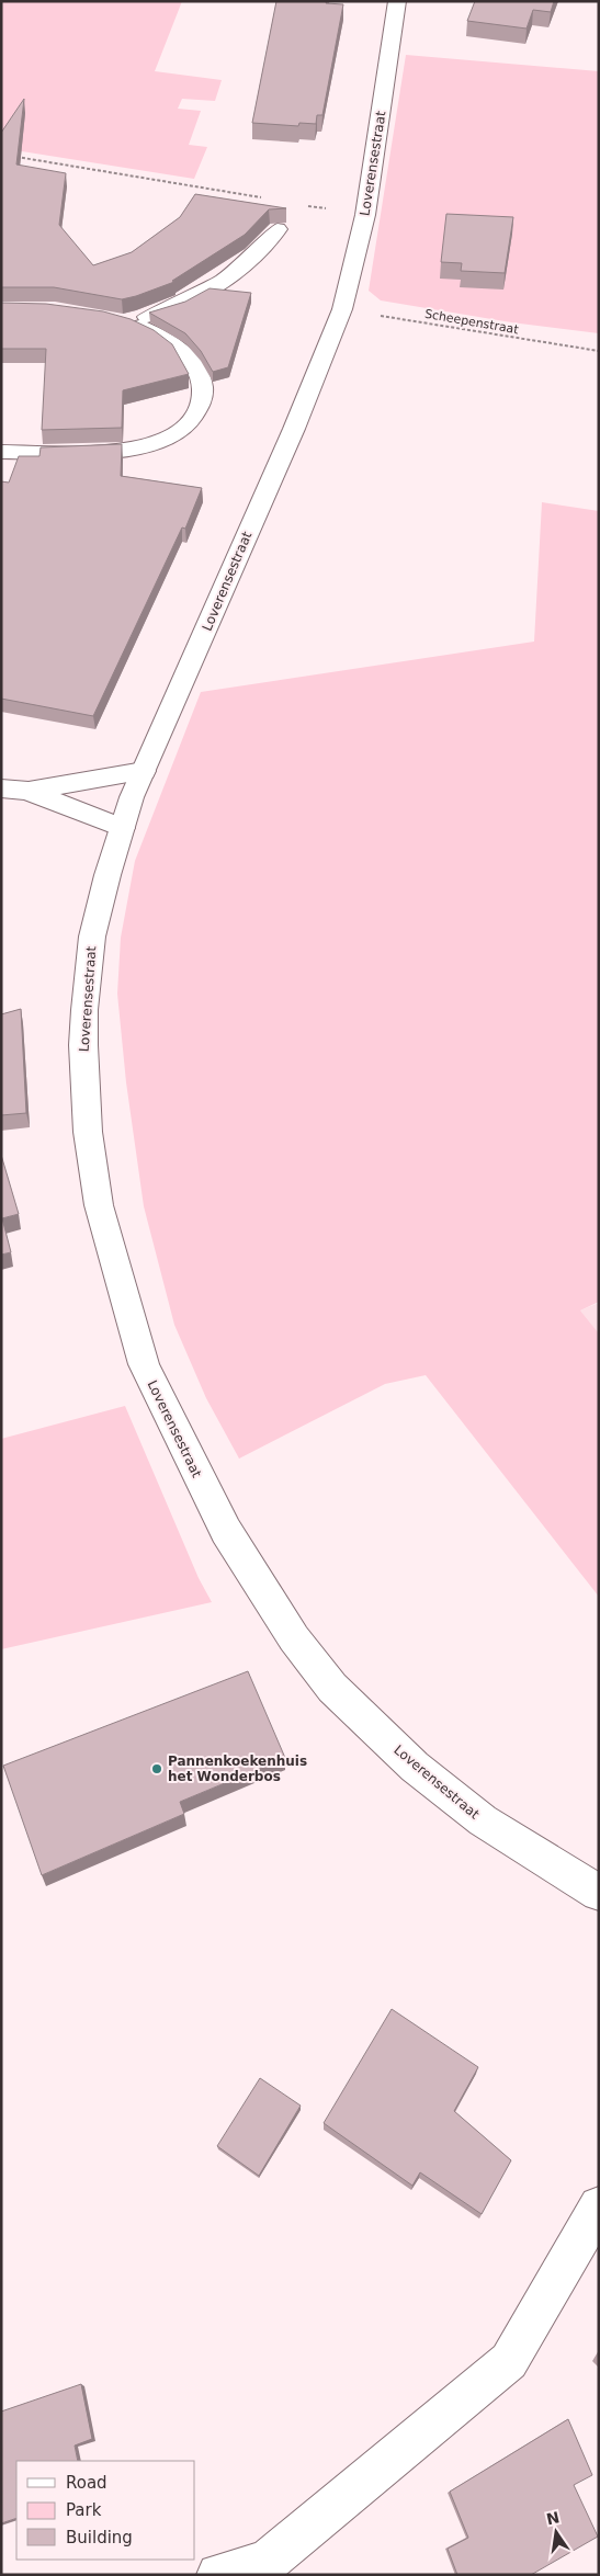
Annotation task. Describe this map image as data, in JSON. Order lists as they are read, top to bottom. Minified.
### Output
{"streets":{"street":["Loverensestraat"],"path":["Scheepenstraat"]},"crossings":[["Loverensestraat","Scheepenstraat"]],"places":["Pannenkoekenhuis het Wonderbos"],"legend":["Road","Park","Building"],"north":"top"}
